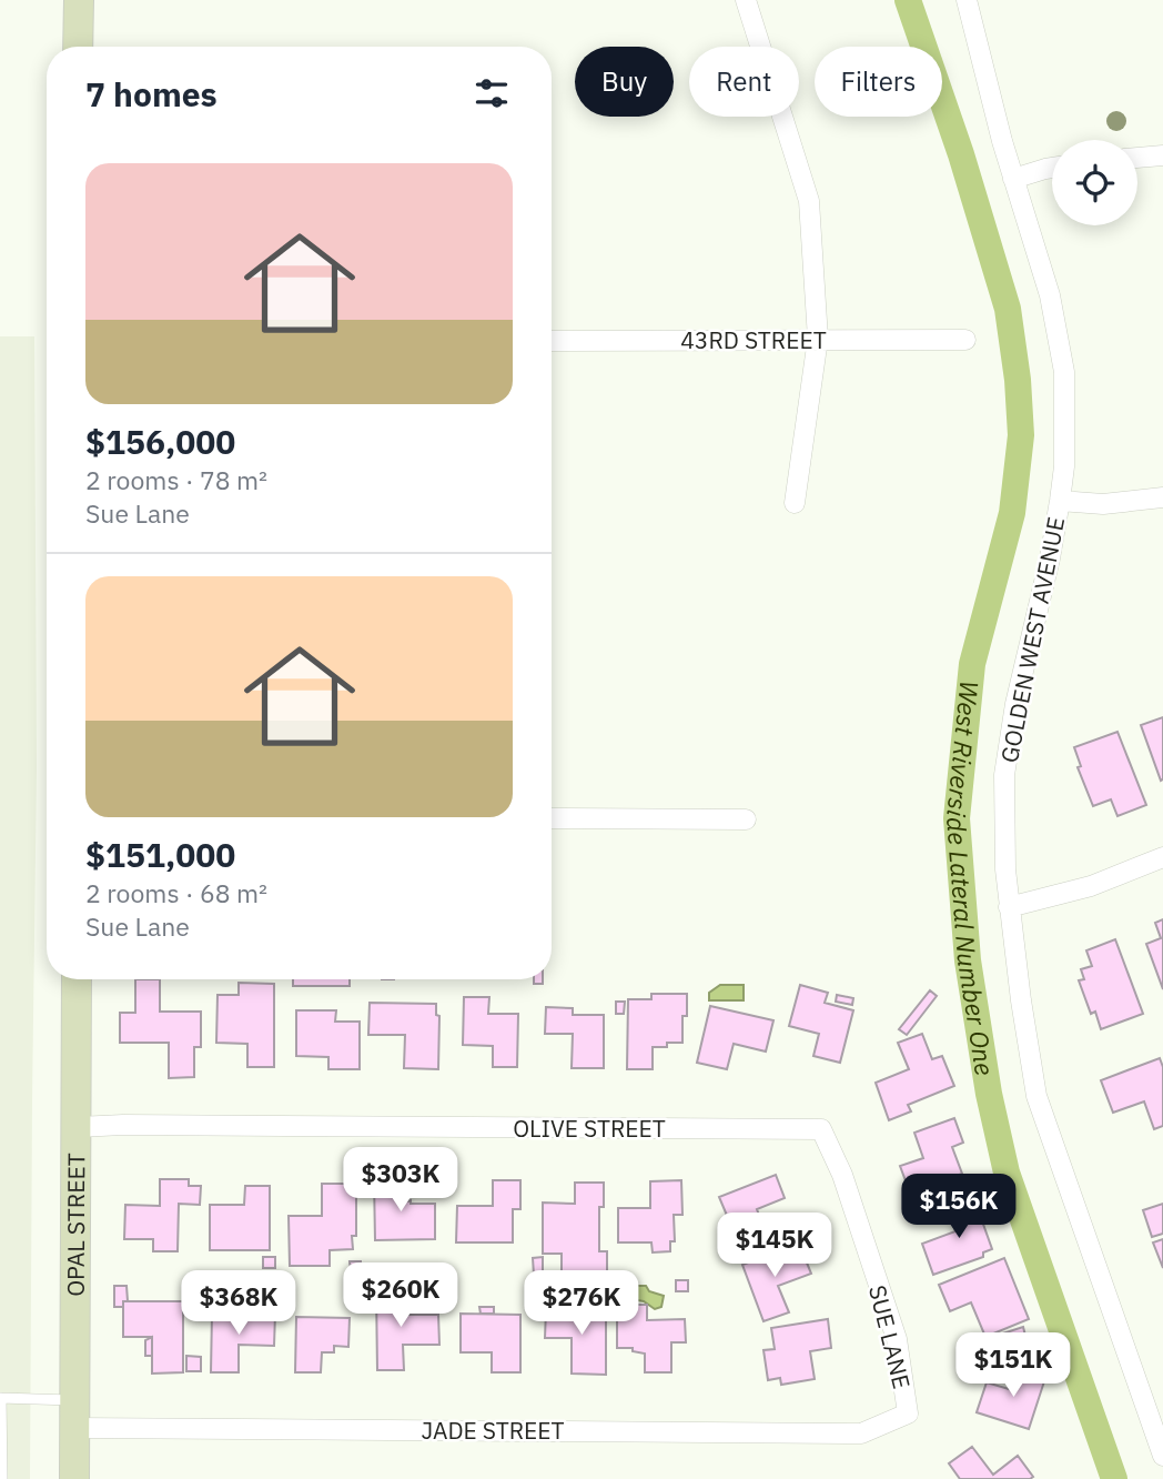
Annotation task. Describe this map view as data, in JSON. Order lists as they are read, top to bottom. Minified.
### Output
{"streets":{"street":["43RD STREET","GOLDEN WEST AVENUE","OLIVE STREET","OPAL STREET","SUE LANE","JADE STREET"]},"crossings":[["OLIVE STREET","OPAL STREET"],["OLIVE STREET","SUE LANE"],["OPAL STREET","JADE STREET"],["SUE LANE","JADE STREET"]],"water":["West Riverside Lateral Number One"],"page":{"chip":["Buy","Rent","Filters"],"heading":"7 homes","list":[{"name":"$156,000","note":"2 rooms · 78 m² · Sue Lane"},{"name":"$151,000","note":"2 rooms · 68 m² · Sue Lane"}],"price":["$303K","$156K","$145K","$260K","$368K","$276K","$151K"]}}
